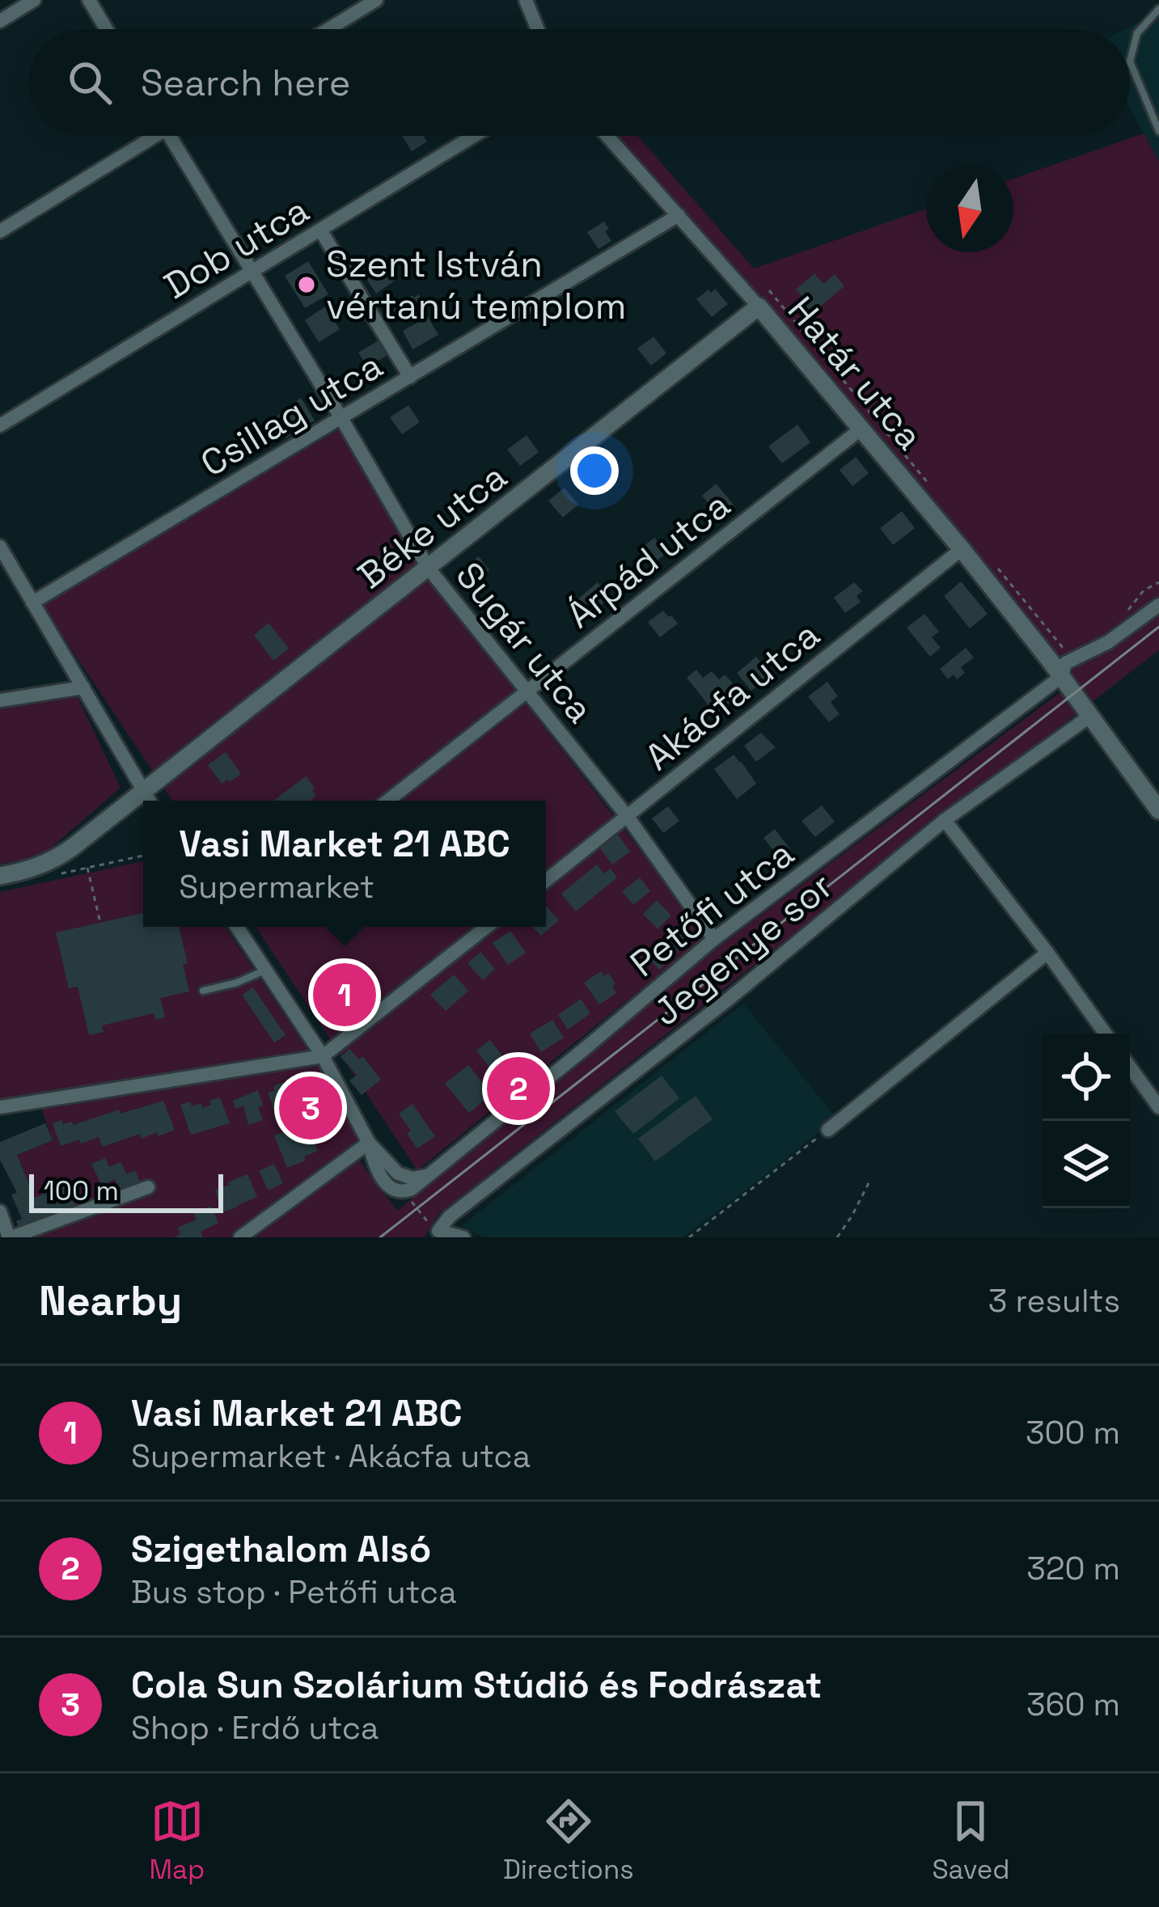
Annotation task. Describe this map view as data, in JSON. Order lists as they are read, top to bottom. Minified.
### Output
{"streets":{"street":["Dob utca","Határ utca","Csillag utca","Béke utca","Árpád utca","Sugár utca","Akácfa utca","Petőfi utca","Jegenye sor"]},"crossings":[["Dob utca","Sugár utca"],["Határ utca","Csillag utca"],["Határ utca","Béke utca"],["Határ utca","Árpád utca"],["Határ utca","Akácfa utca"],["Határ utca","Petőfi utca"],["Határ utca","Jegenye sor"],["Csillag utca","Sugár utca"],["Béke utca","Sugár utca"],["Árpád utca","Sugár utca"],["Sugár utca","Akácfa utca"],["Sugár utca","Petőfi utca"]],"places":["Szent István vértanú templom"],"scale_bar":"100 m","north":"bottom","page":{"search":"Search here","popup":["Vasi Market 21 ABC","Supermarket"],"pins":["1","2","3"],"scale":"100 m","heading":["Nearby","3 results"],"list":[{"mark":"1","name":"Vasi Market 21 ABC","note":"Supermarket · Akácfa utca","value":"300 m"},{"mark":"2","name":"Szigethalom Alsó","note":"Bus stop · Petőfi utca","value":"320 m"},{"mark":"3","name":"Cola Sun Szolárium Stúdió és Fodrászat","note":"Shop · Erdő utca","value":"360 m"}],"nav":["Map","Directions","Saved"]}}
